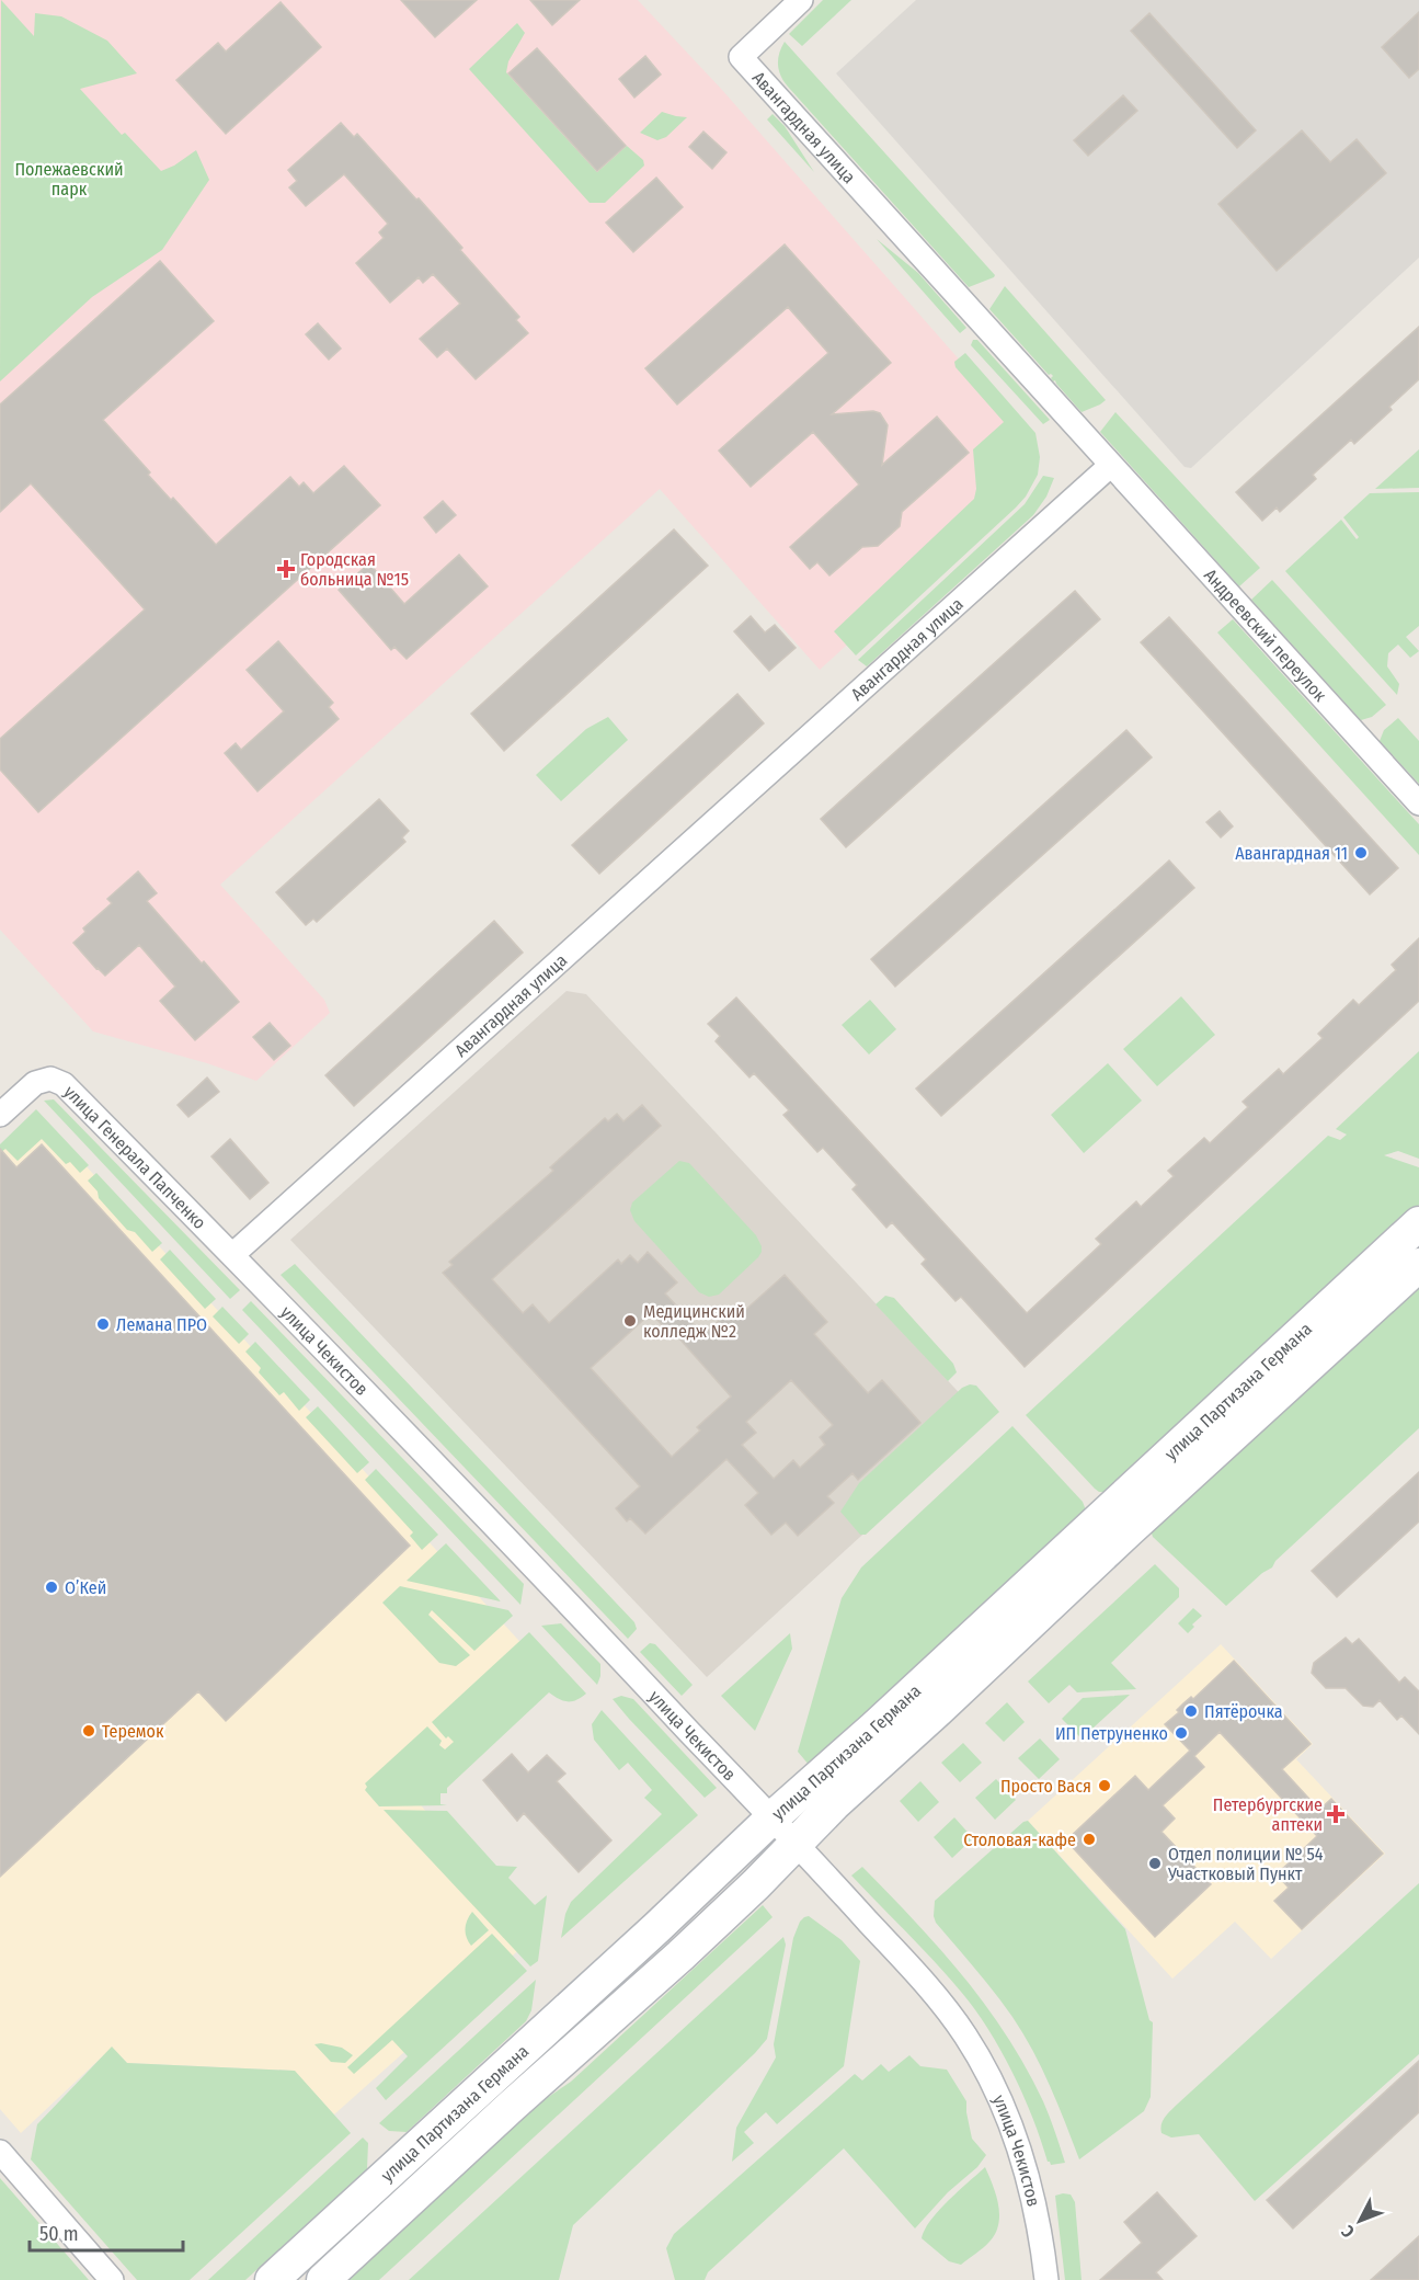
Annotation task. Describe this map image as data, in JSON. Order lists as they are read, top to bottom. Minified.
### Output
{"streets":{"main road":["улица Партизана Германа"],"street":["Авангардная улица","Андреевский переулок","улица Генерала Папченко","улица Чекистов"]},"crossings":[["Авангардная улица","Андреевский переулок"],["Авангардная улица","улица Генерала Папченко"],["Авангардная улица","улица Чекистов"],["улица Генерала Папченко","улица Чекистов"],["улица Чекистов","улица Партизана Германа"]],"parks":["Полежаевский парк"],"places":{"health":["Городская больница №15","Петербургские аптеки"],"other":["Авангардная 11","Медицинский колледж №2","Лемана ПРО","О’Кей","Пятёрочка","Теремок","ИП Петруненко","Просто Вася","Столовая-кафе","Отдел полиции № 54 Участковый Пункт"]},"scale_bar":"50 m","north":"bottom left"}
